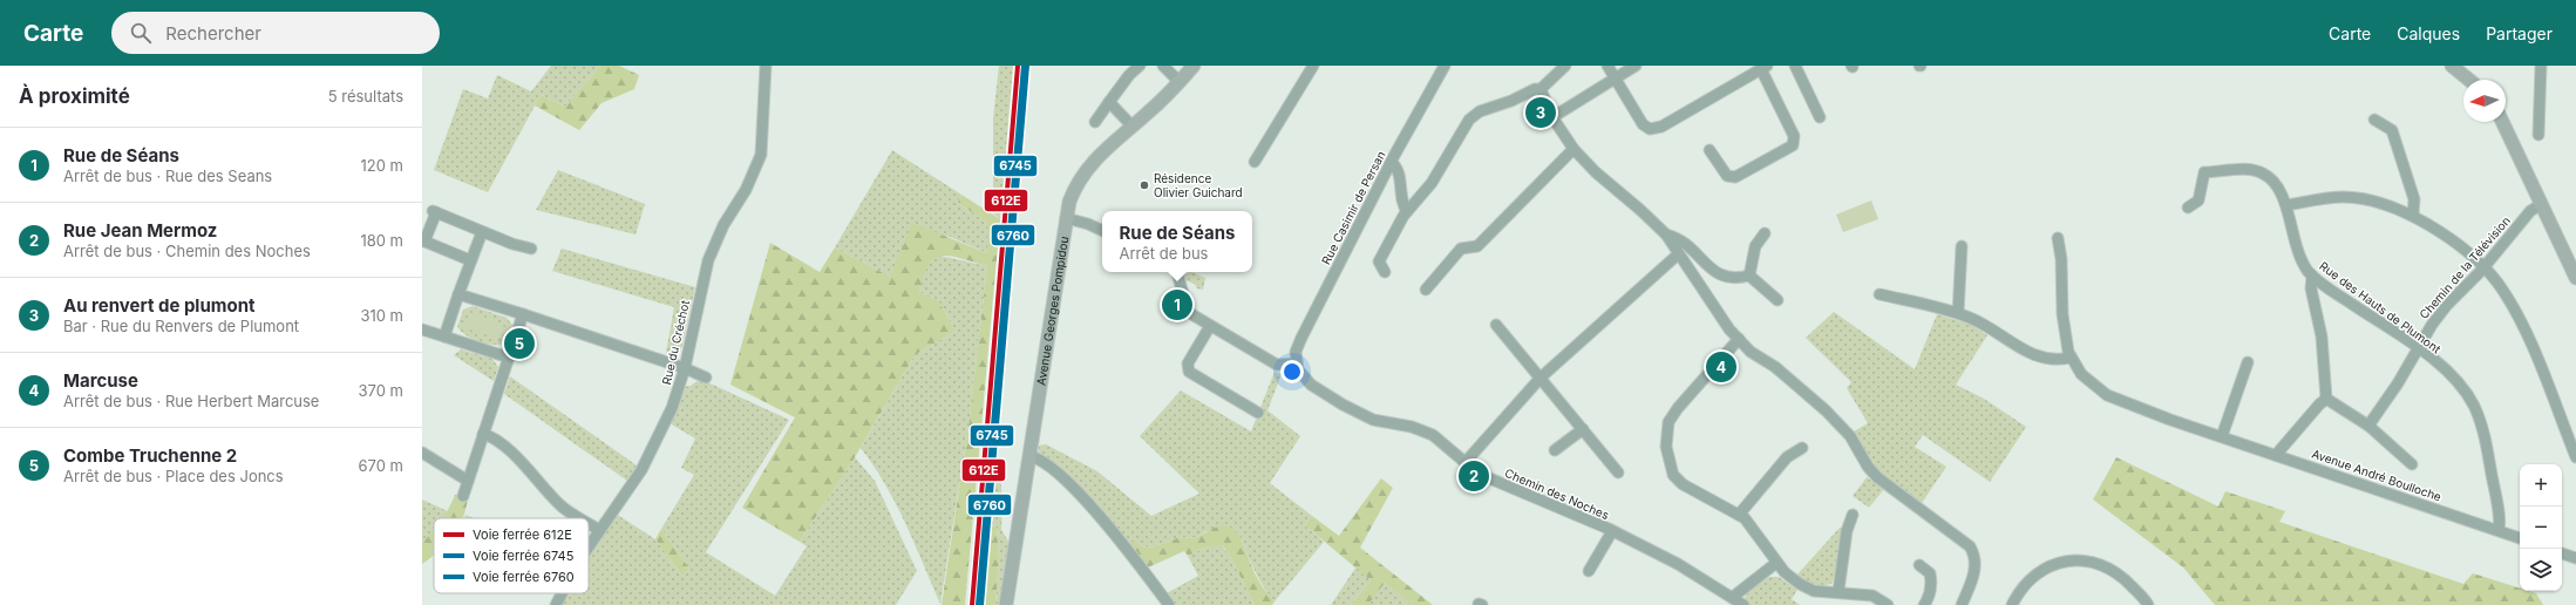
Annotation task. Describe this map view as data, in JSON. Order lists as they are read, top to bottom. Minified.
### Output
{"streets":{"main road":["Avenue Georges Pompidou"],"street":["Rue Casimir de Persan","Chemin de la Télévision","Rue des Hauts de Plumont","Rue du Créchot","Avenue André Boulloche","Chemin des Noches"]},"crossings":[["Rue Casimir de Persan","Chemin des Noches"],["Chemin de la Télévision","Rue des Hauts de Plumont"],["Rue des Hauts de Plumont","Avenue André Boulloche"]],"places":["Résidence Olivier Guichard"],"lines":["rail line 612E","rail line 6745","rail line 6760"],"legend":["Voie ferrée 612E","Voie ferrée 6745","Voie ferrée 6760"],"north":"left","page":{"header":"Carte","search":"Rechercher","nav":["Carte","Calques","Partager"],"heading":["À proximité","5 résultats"],"pins":["3","1","5","4","2"],"list":[{"mark":"1","name":"Rue de Séans","note":"Arrêt de bus · Rue des Seans","value":"120 m"},{"mark":"2","name":"Rue Jean Mermoz","note":"Arrêt de bus · Chemin des Noches","value":"180 m"},{"mark":"3","name":"Au renvert de plumont","note":"Bar · Rue du Renvers de Plumont","value":"310 m"},{"mark":"4","name":"Marcuse","note":"Arrêt de bus · Rue Herbert Marcuse","value":"370 m"},{"mark":"5","name":"Combe Truchenne 2","note":"Arrêt de bus · Place des Joncs","value":"670 m"}],"popup":["Rue de Séans","Arrêt de bus"],"map_buttons":["+","−"]}}
